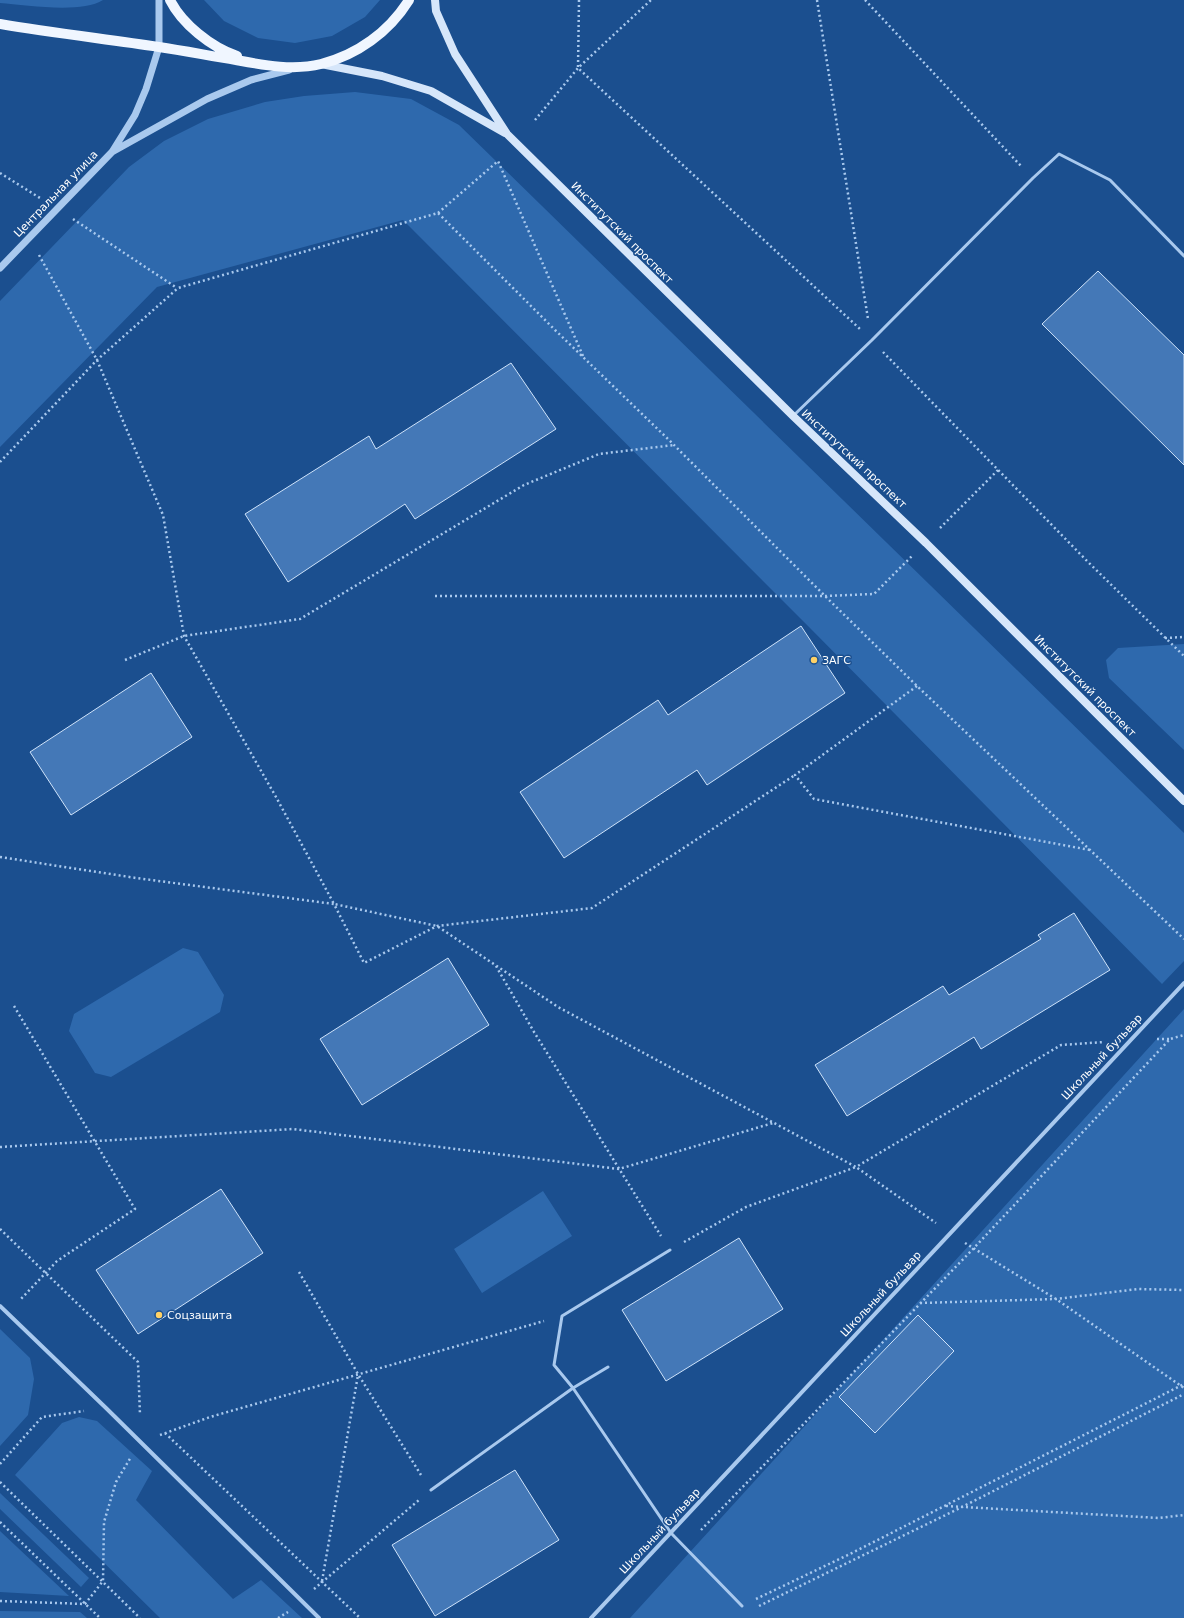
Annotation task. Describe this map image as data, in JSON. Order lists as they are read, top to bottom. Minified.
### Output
{"streets":{"main road":["Институтский проспект"],"street":["Центральная улица","Школьный бульвар"]},"places":["ЗАГС","Соцзащита"]}
